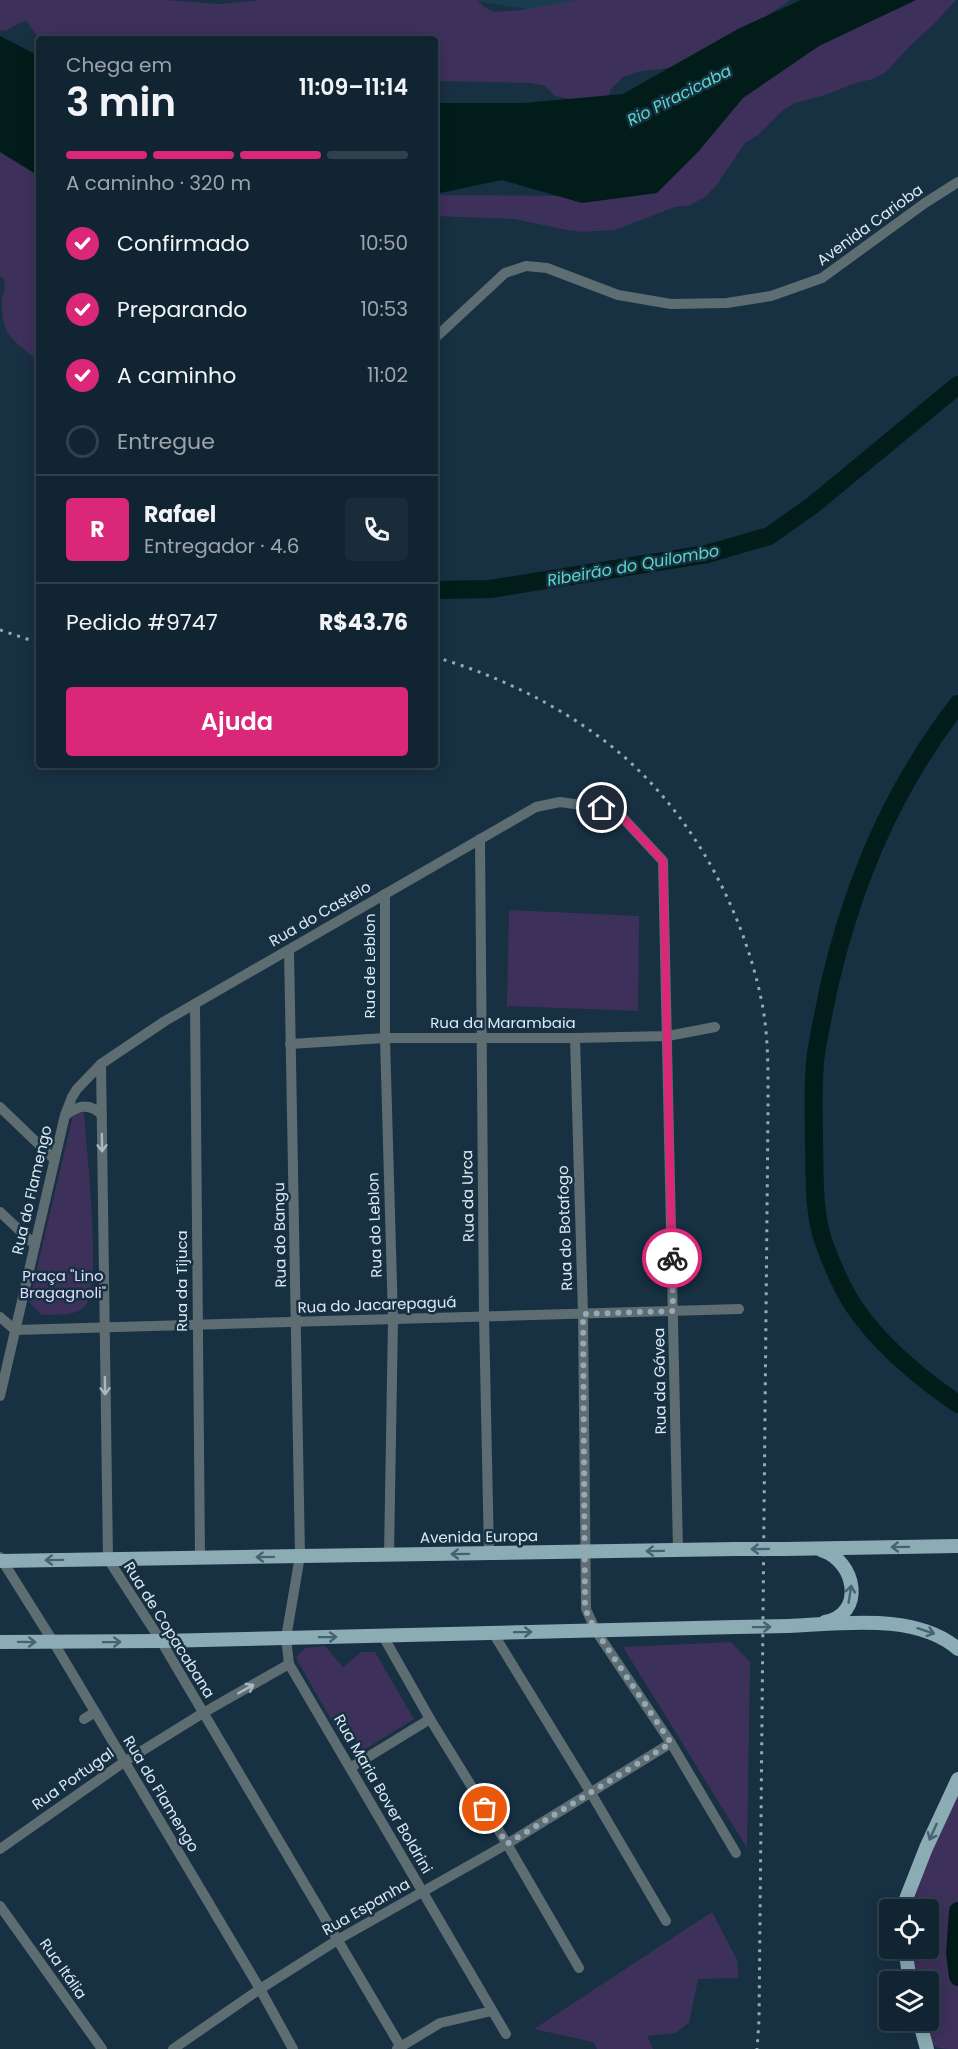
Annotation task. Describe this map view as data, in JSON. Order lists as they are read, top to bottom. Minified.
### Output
{"streets":{"main road":["Avenida Europa"],"street":["Avenida Carioba","Rua do Castelo","Rua de Leblon","Rua da Marambaia","Rua do Flamengo","Rua da Urca","Rua do Leblon","Rua do Botafogo","Rua do Bangu","Rua da Tijuca","Rua do Jacarepaguá","Rua da Gávea","Rua de Copacabana","Rua Portugal","Rua Maria Bover Boldrini","Rua Espanha","Rua Itália"]},"crossings":[["Rua do Castelo","Rua de Leblon"],["Rua do Castelo","Rua do Flamengo"],["Rua do Castelo","Rua da Urca"],["Rua do Castelo","Rua do Bangu"],["Rua do Castelo","Rua da Tijuca"],["Rua do Castelo","Rua da Gávea"],["Rua do Castelo","Rua de Copacabana"],["Rua de Leblon","Rua da Marambaia"],["Rua de Leblon","Rua do Leblon"],["Rua da Marambaia","Rua da Urca"],["Rua da Marambaia","Rua do Leblon"],["Rua da Marambaia","Rua do Botafogo"],["Rua da Marambaia","Rua do Bangu"],["Rua da Marambaia","Rua da Gávea"],["Rua do Flamengo","Rua do Jacarepaguá"],["Rua do Flamengo","Avenida Europa"],["Rua do Flamengo","Rua Portugal"],["Rua do Flamengo","Rua Espanha"],["Rua da Urca","Rua do Jacarepaguá"],["Rua da Urca","Avenida Europa"],["Rua do Leblon","Rua do Jacarepaguá"],["Rua do Leblon","Avenida Europa"],["Rua do Botafogo","Rua do Jacarepaguá"],["Rua do Botafogo","Avenida Europa"],["Rua do Botafogo","Rua Espanha"],["Rua do Bangu","Rua do Jacarepaguá"],["Rua do Bangu","Avenida Europa"],["Rua do Bangu","Rua Maria Bover Boldrini"],["Rua da Tijuca","Rua do Jacarepaguá"],["Rua da Tijuca","Avenida Europa"],["Rua do Jacarepaguá","Rua da Gávea"],["Rua do Jacarepaguá","Rua de Copacabana"],["Rua da Gávea","Avenida Europa"],["Avenida Europa","Rua de Copacabana"],["Avenida Europa","Rua Maria Bover Boldrini"],["Rua de Copacabana","Rua Portugal"],["Rua de Copacabana","Rua Espanha"],["Rua Portugal","Rua Maria Bover Boldrini"],["Rua Maria Bover Boldrini","Rua Espanha"]],"one_way":["Rua de Copacabana"],"water":["Rio Piracicaba","Ribeirão do Quilombo"],"parks":["Praça \"Lino Bragagnoli\""],"page":{"heading":["3 min","Chega em","11:09–11:14"],"panel":["Rafael","Entregador · 4.6","Pedido #9747","R$43.76"],"bar":"A caminho · 320 m","list":[["Confirmado","10:50"],["Preparando","10:53"],["A caminho","11:02"],"Entregue"],"round":"R","buttons":"Ajuda"}}
